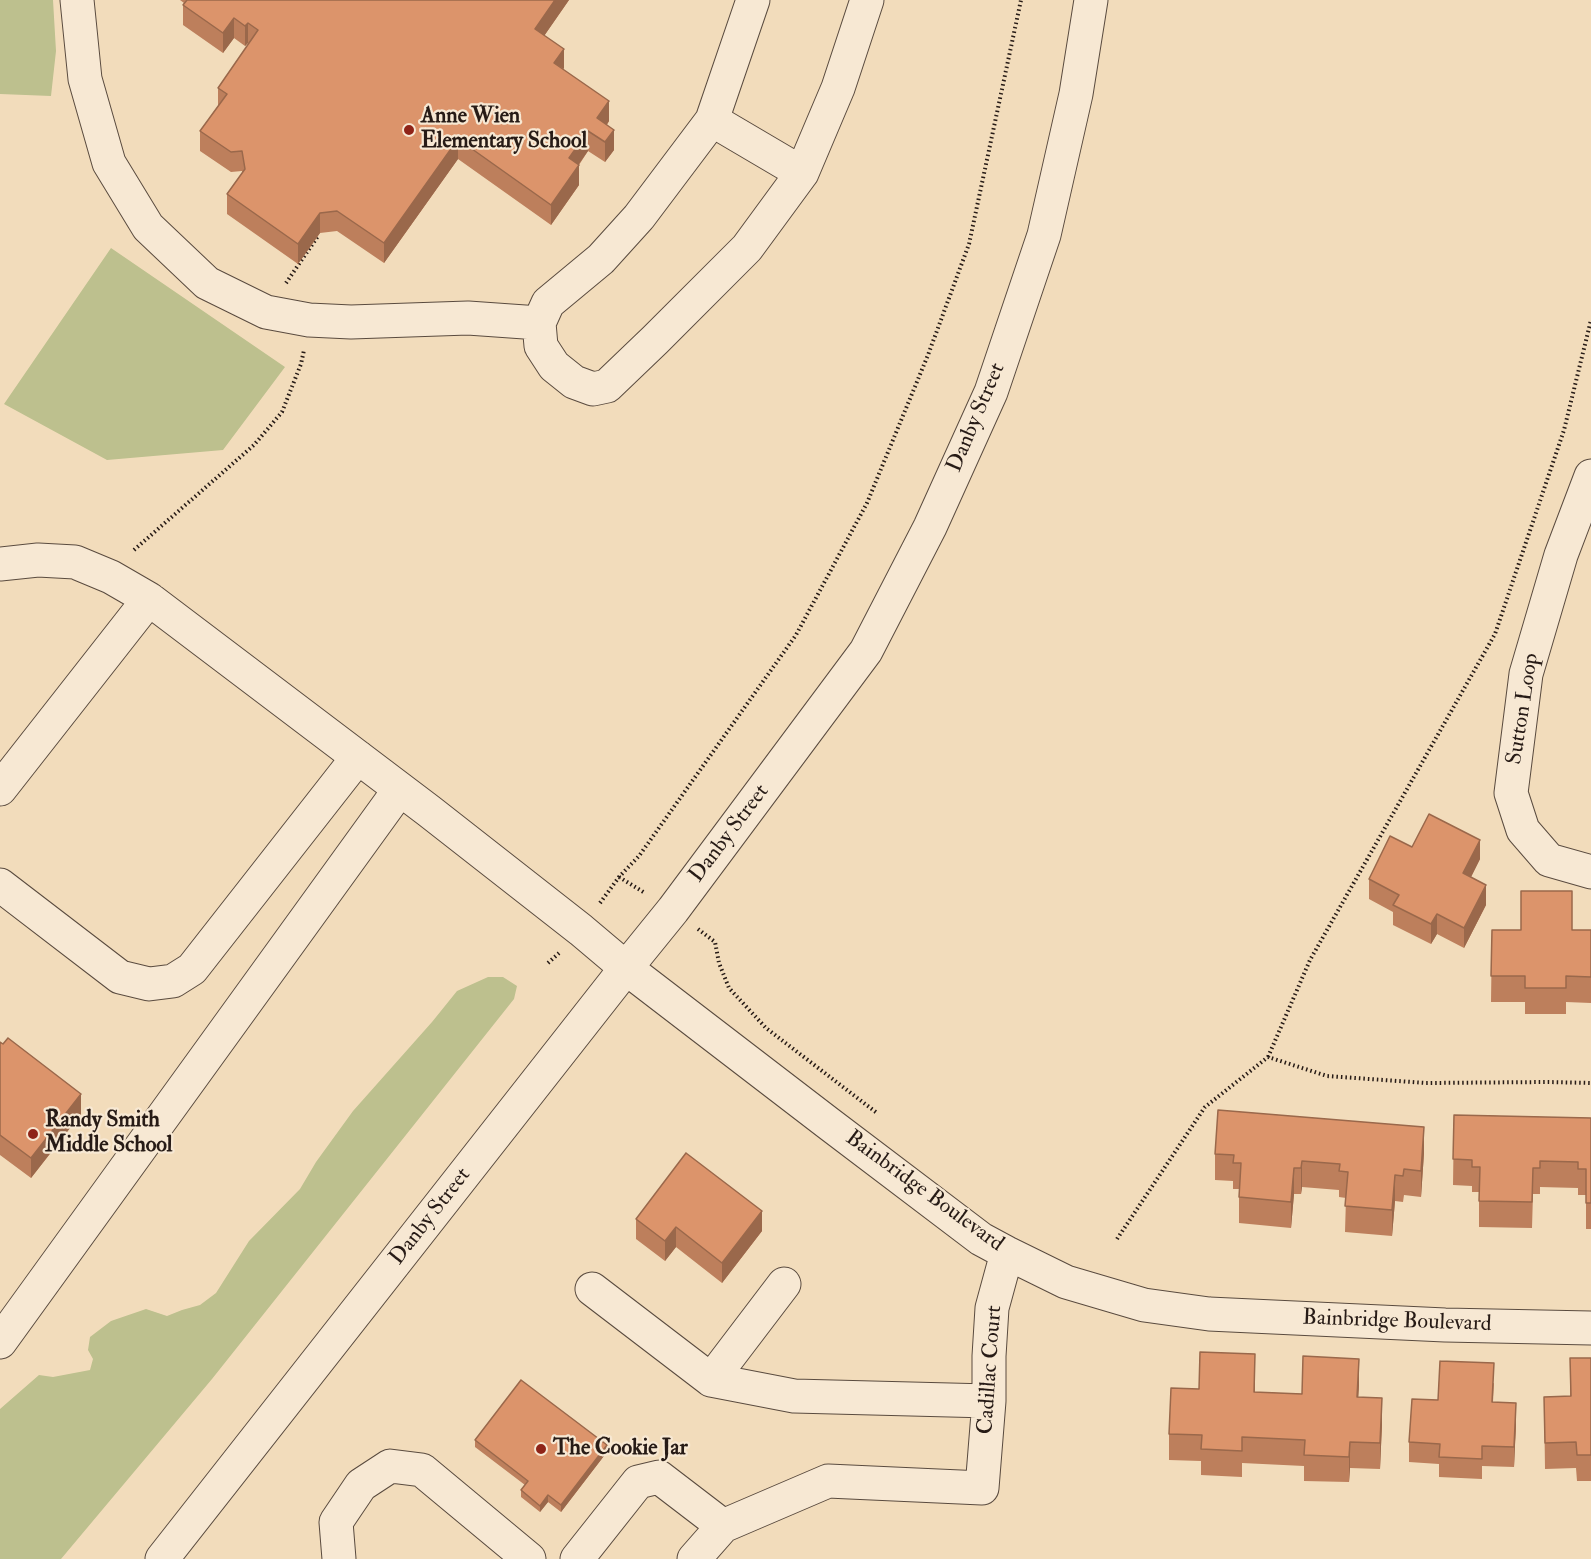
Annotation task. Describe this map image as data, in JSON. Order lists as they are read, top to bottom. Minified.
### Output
{"streets":{"street":["Danby Street","Sutton Loop","Bainbridge Boulevard","Cadillac Court"]},"crossings":[["Danby Street","Bainbridge Boulevard"],["Bainbridge Boulevard","Cadillac Court"]],"places":["Anne Wien Elementary School","Randy Smith Middle School","The Cookie Jar"]}
